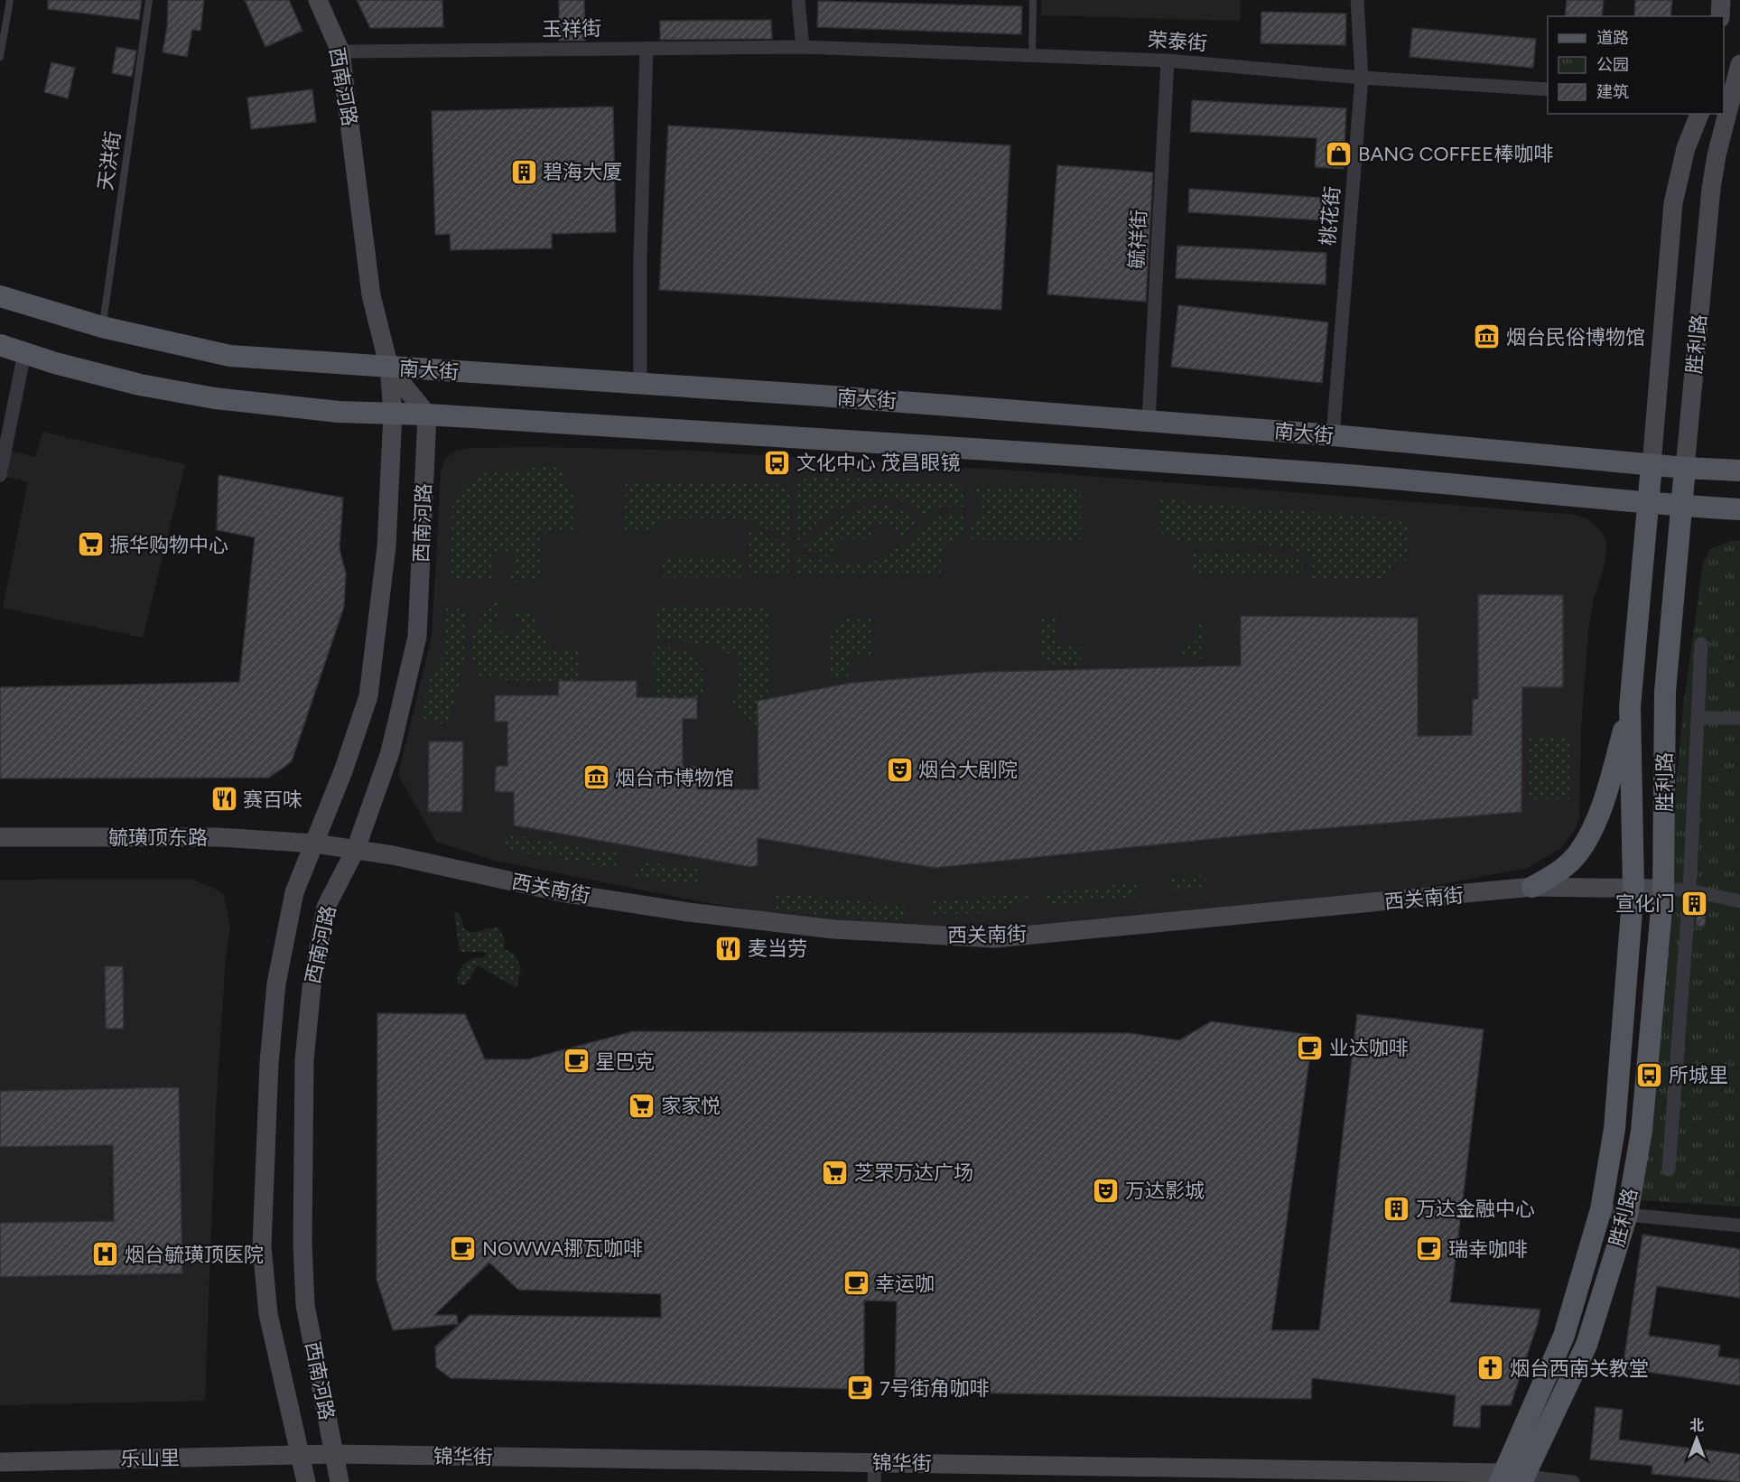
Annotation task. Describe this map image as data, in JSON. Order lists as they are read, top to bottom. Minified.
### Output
{"streets":{"main road":["西南河路","胜利路","南大街","毓璜顶东路","西关南街","锦华街","乐山里"],"street":["玉祥街","荣泰街","桃花街","毓祥街"],"lane":["天洪街"]},"crossings":[["玉祥街","荣泰街"],["玉祥街","西南河路"],["荣泰街","桃花街"],["荣泰街","毓祥街"],["西南河路","南大街"],["西南河路","毓璜顶东路"],["西南河路","西关南街"],["西南河路","锦华街"],["西南河路","乐山里"],["天洪街","南大街"],["桃花街","南大街"],["毓祥街","南大街"],["胜利路","南大街"],["胜利路","西关南街"],["胜利路","锦华街"],["毓璜顶东路","西关南街"],["锦华街","乐山里"]],"places":{"shop":["BANG COFFEE棒咖啡"],"building":["碧海大厦","宣化门","万达金融中心"],"museum":["烟台民俗博物馆","烟台市博物馆"],"bus stop":["文化中心 茂昌眼镜","所城里"],"supermarket":["振华购物中心","家家悦","芝罘万达广场"],"theatre":["烟台大剧院","万达影城"],"restaurant":["赛百味","麦当劳"],"cafe":["业达咖啡","星巴克","NOWWA挪瓦咖啡","瑞幸咖啡","幸运咖","7号街角咖啡"],"hospital":["烟台毓璜顶医院"],"church":["烟台西南关教堂"]},"legend":["道路","公园","建筑"],"north":"top"}
